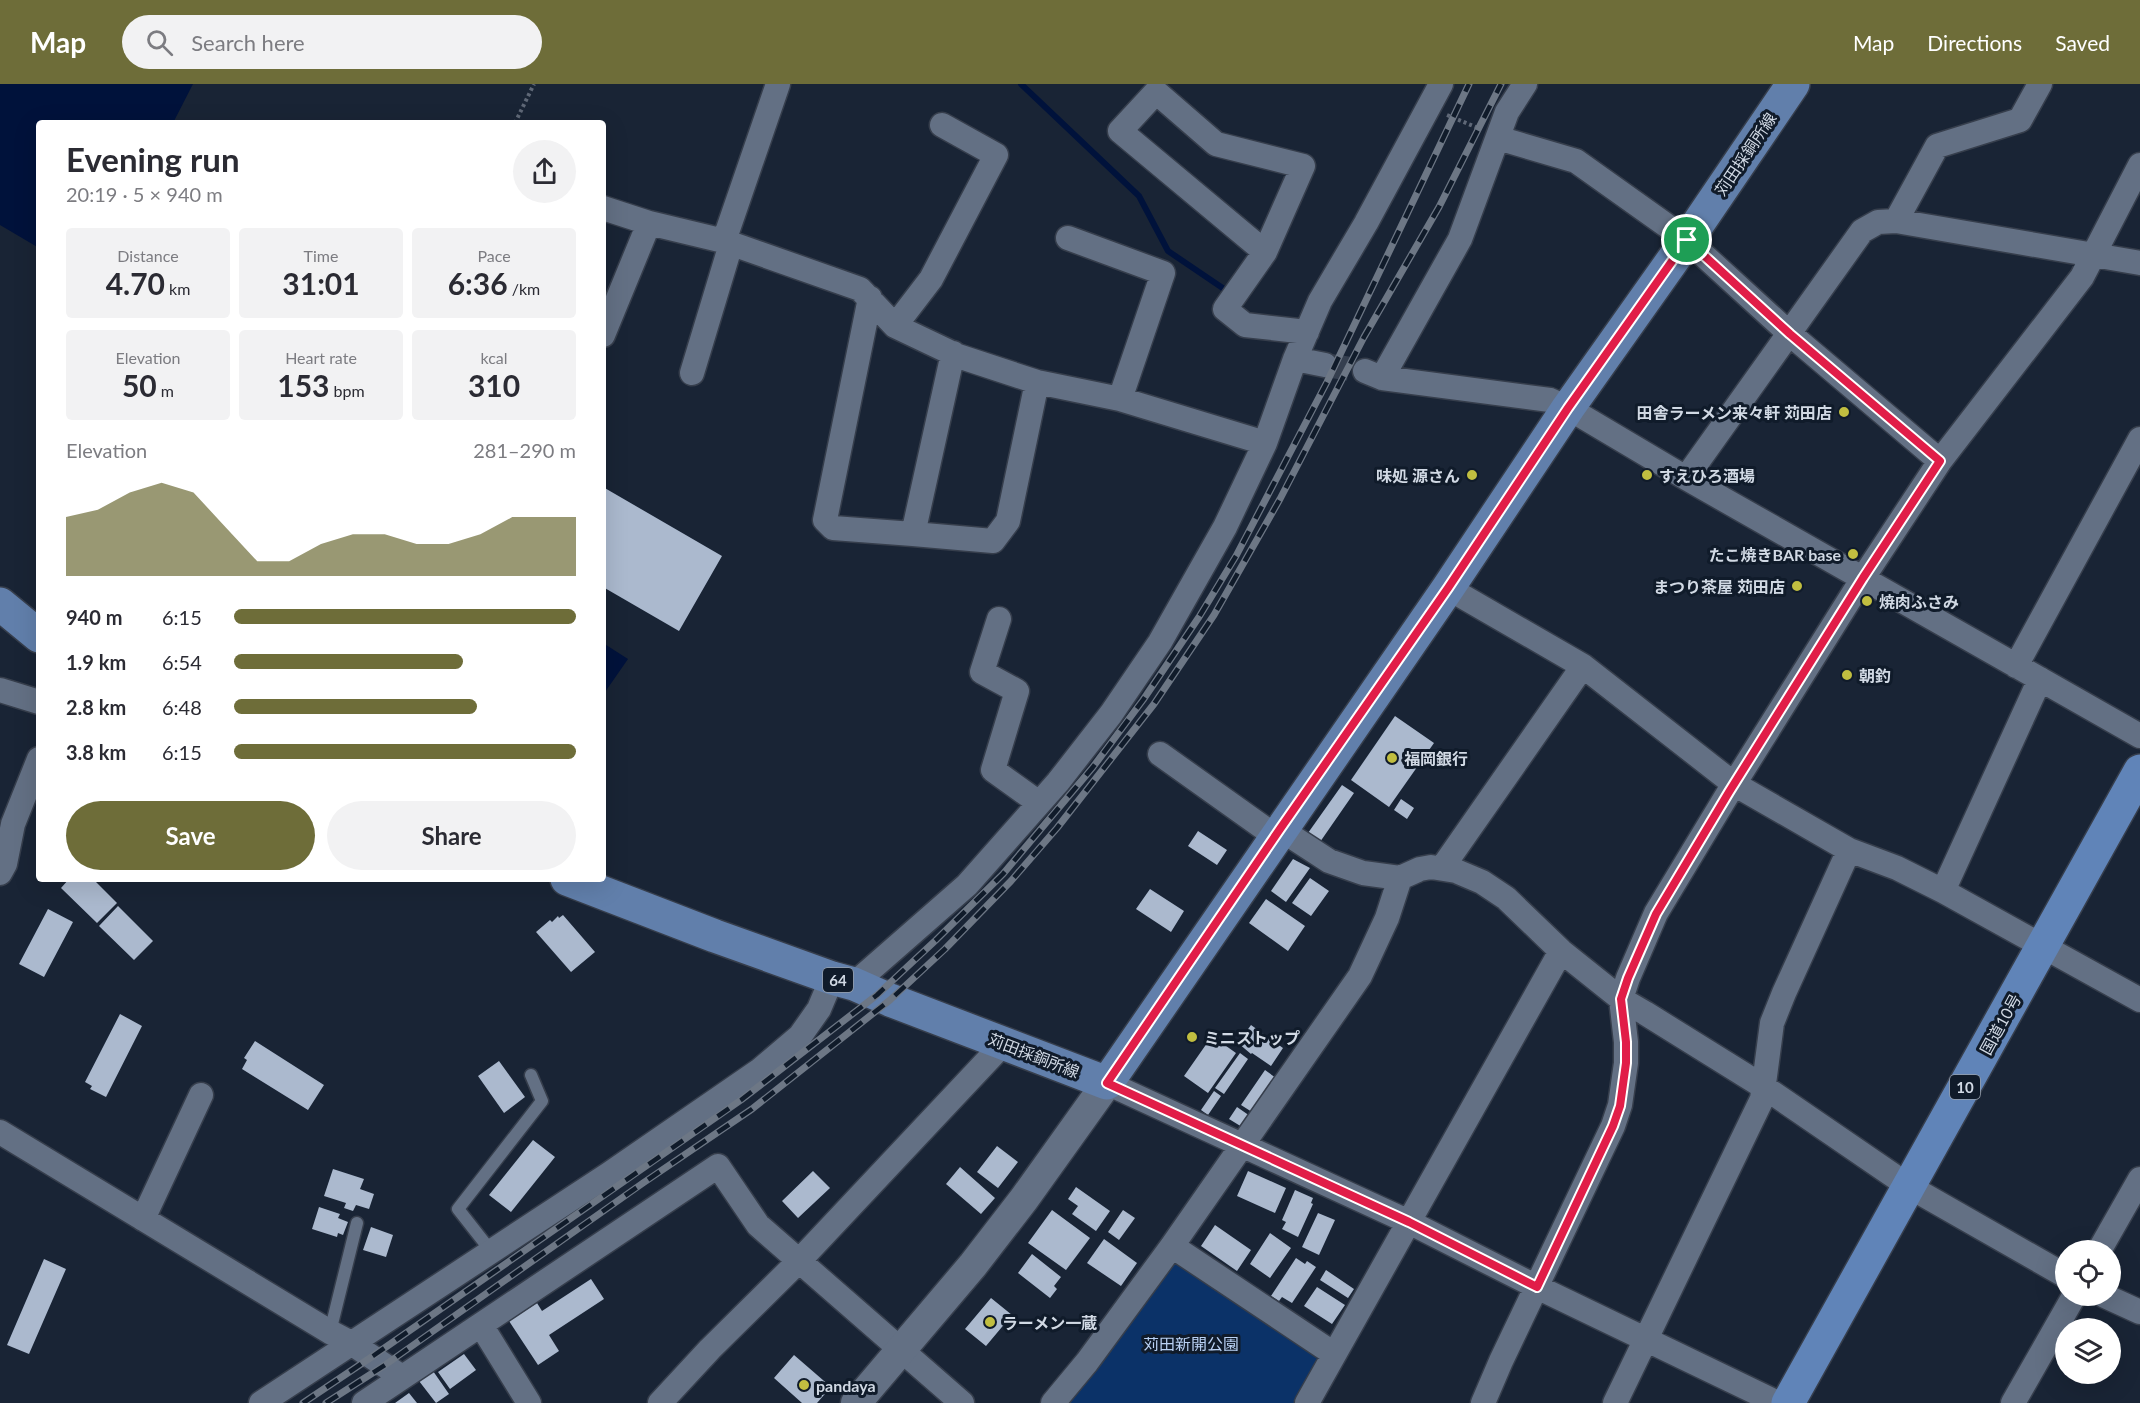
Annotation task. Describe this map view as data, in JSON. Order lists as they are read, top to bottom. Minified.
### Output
{"streets":{"highway":["国道10号","10"],"main road":["苅田採銅所線","64"]},"parks":["苅田新開公園"],"places":["田舎ラーメン来々軒 苅田店","味処 源さん","すえひろ酒場","たこ焼きBAR base","まつり茶屋 苅田店","焼肉ふさみ","朝釣","福岡銀行","ミニストップ","ラーメン一蔵","pandaya"],"page":{"header":"Map","search":"Search here","nav":["Map","Directions","Saved"],"heading":["Evening run","20:19 · 5 × 940 m"],"stats":[["Distance","4.70 km"],["Time","31:01"],["Pace","6:36 /km"],["Elevation","50 m"],["Heart rate","153 bpm"],["kcal","310"]],"chart":["Elevation","281–290 m"],"list":[{"name":"940 m","note":"6:15"},{"name":"1.9 km","note":"6:54"},{"name":"2.8 km","note":"6:48"},{"name":"3.8 km","note":"6:15"}],"buttons":["Save","Share"]}}
